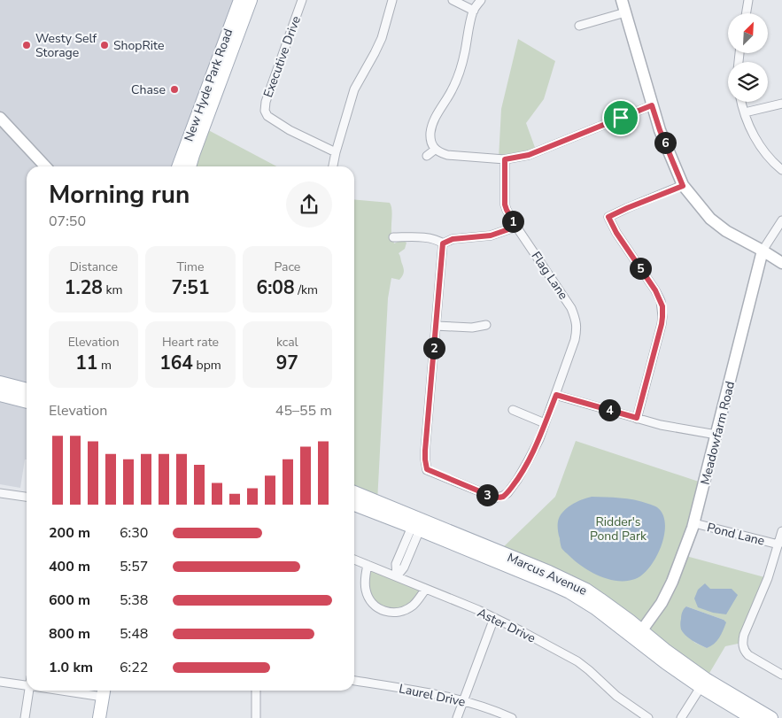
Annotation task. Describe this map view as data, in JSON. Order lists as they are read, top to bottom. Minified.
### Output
{"streets":{"main road":["New Hyde Park Road","Marcus Avenue"],"street":["Executive Drive","Flag Lane","Meadowfarm Road","Pond Lane","Aster Drive","Laurel Drive"]},"crossings":[["Meadowfarm Road","Pond Lane"],["Meadowfarm Road","Marcus Avenue"]],"parks":["Ridder's Pond Park"],"places":["Westy Self Storage","ShopRite","Chase"],"north":"top right","page":{"pins":["6","1","5","2","4","3"],"heading":["Morning run","07:50"],"stats":[["Distance","1.28 km"],["Time","7:51"],["Pace","6:08 /km"],["Elevation","11 m"],["Heart rate","164 bpm"],["kcal","97"]],"chart":["Elevation","45–55 m"],"list":[{"name":"200 m","note":"6:30"},{"name":"400 m","note":"5:57"},{"name":"600 m","note":"5:38"},{"name":"800 m","note":"5:48"},{"name":"1.0 km","note":"6:22"}]}}
